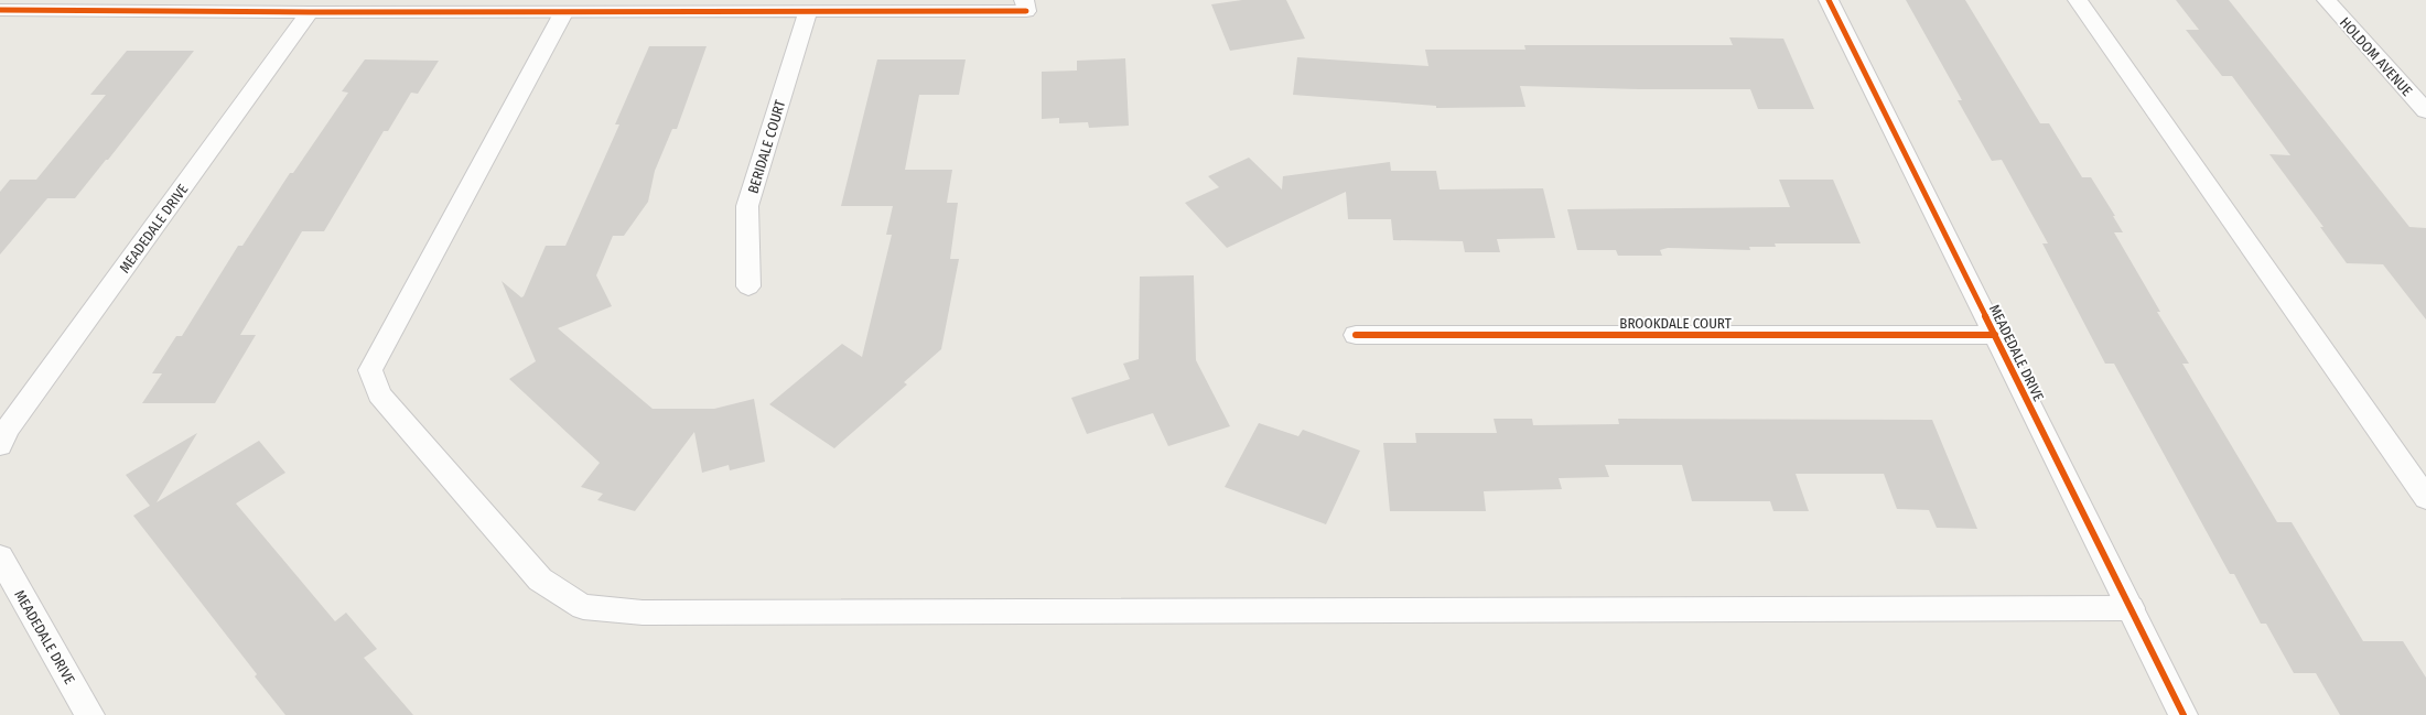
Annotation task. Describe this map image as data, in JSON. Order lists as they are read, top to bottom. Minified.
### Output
{"streets":{"street":["HOLDOM AVENUE","BERIDALE COURT","MEADEDALE DRIVE","BROOKDALE COURT"]},"crossings":[["MEADEDALE DRIVE","BROOKDALE COURT"]]}
